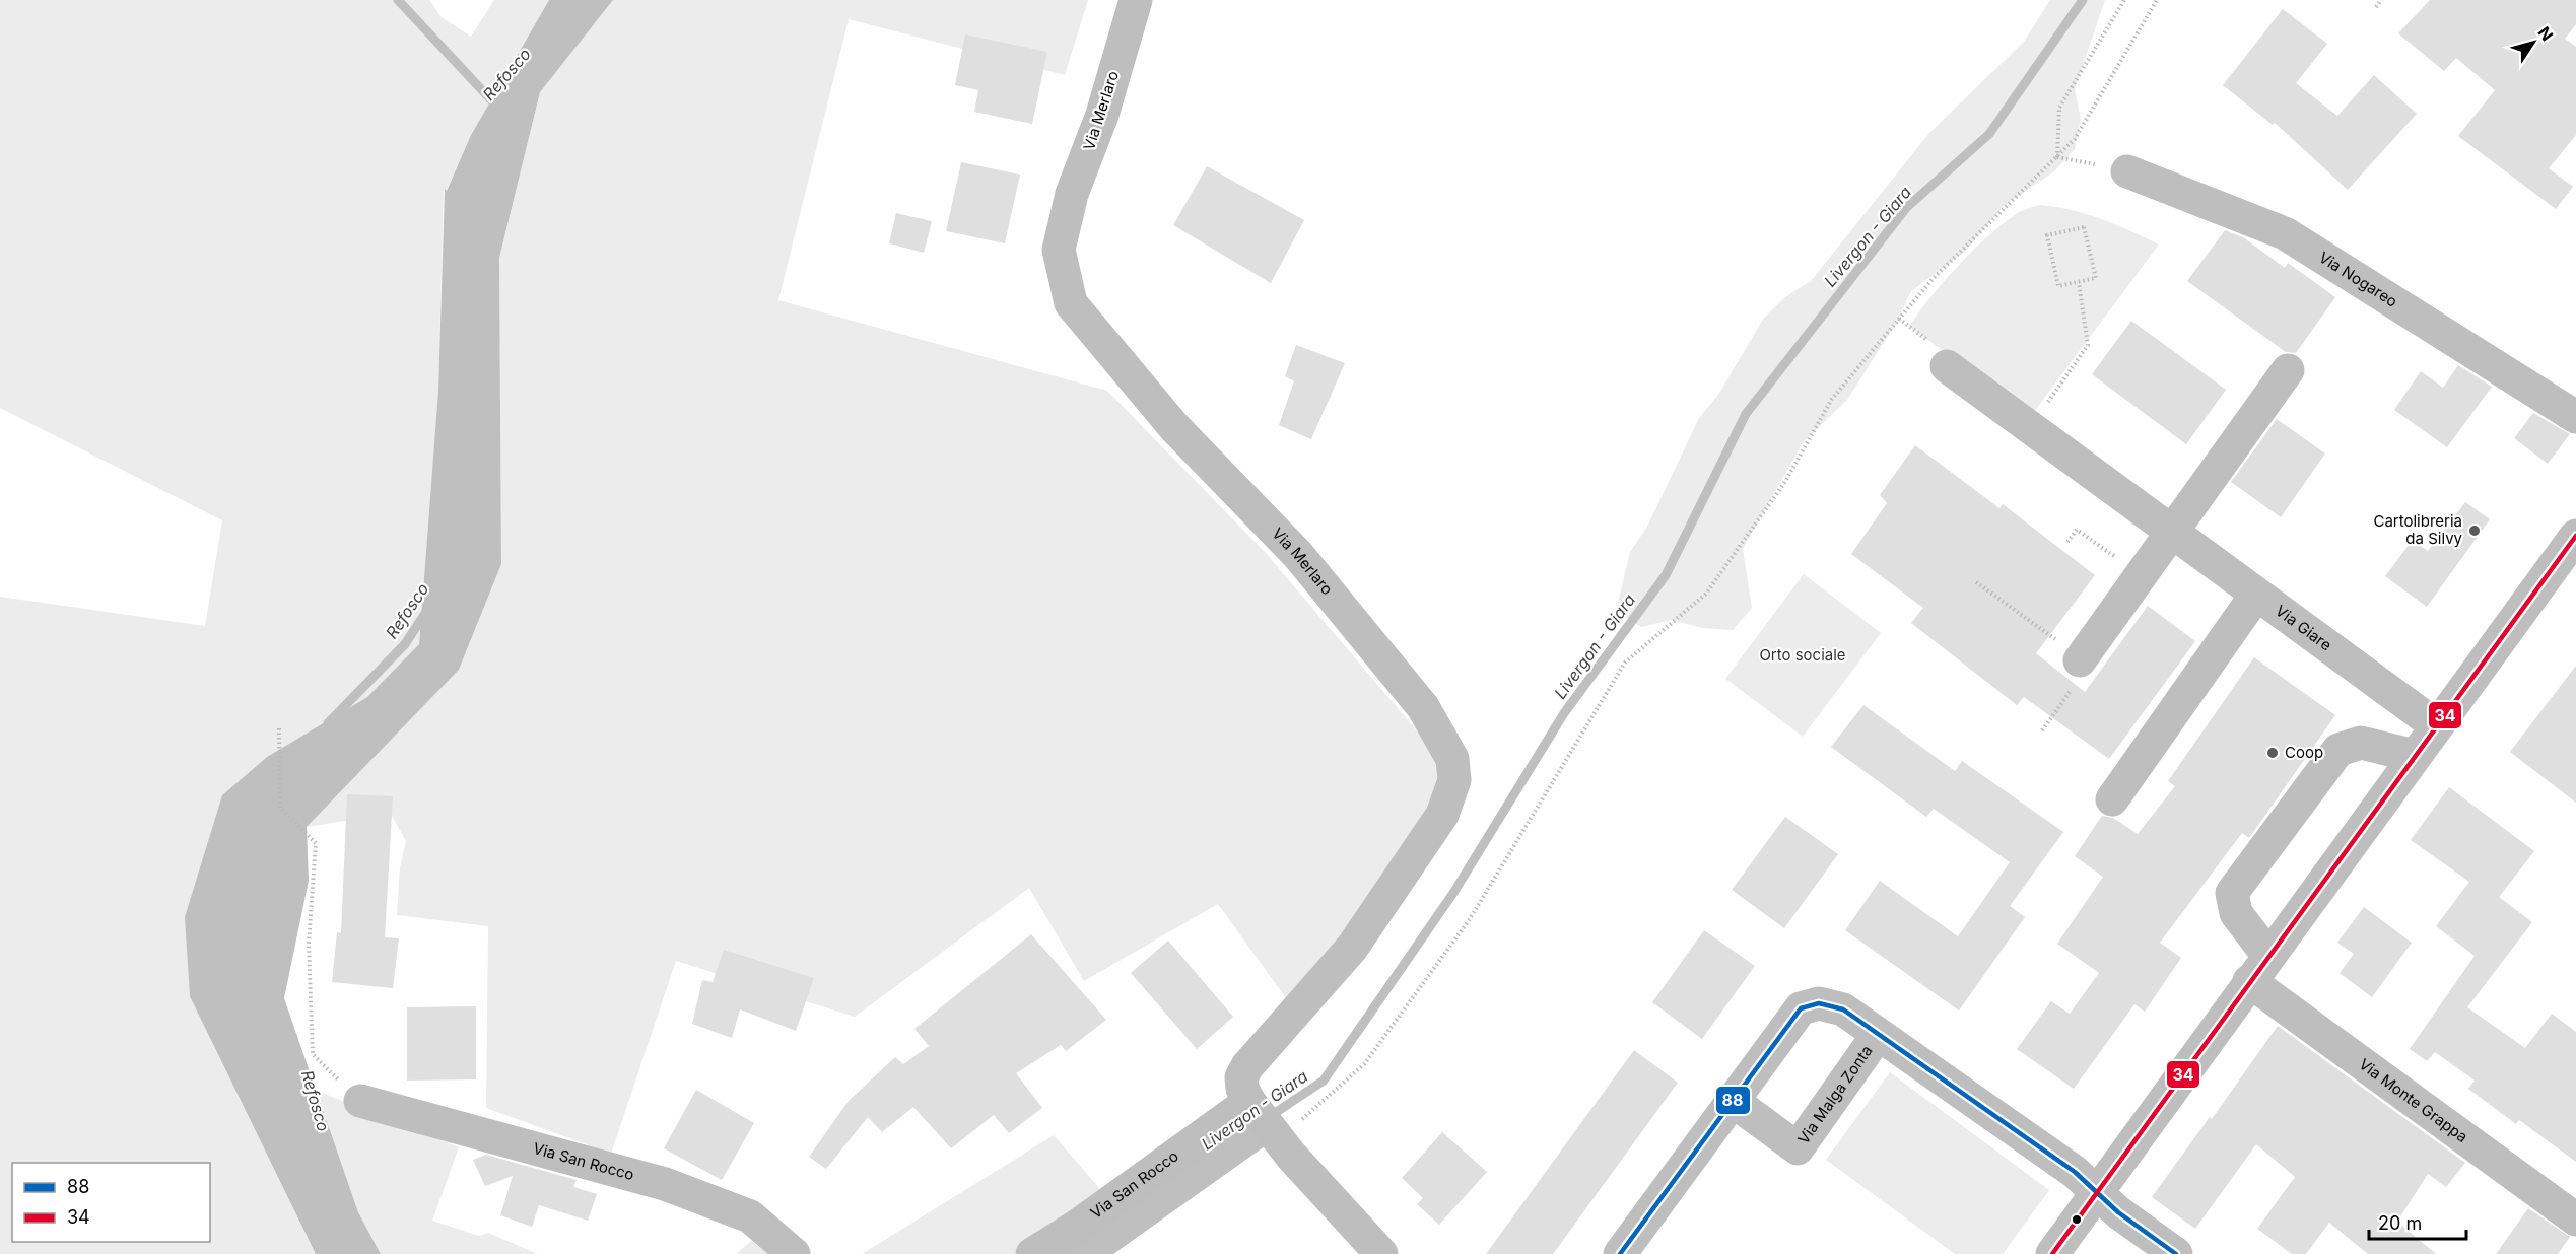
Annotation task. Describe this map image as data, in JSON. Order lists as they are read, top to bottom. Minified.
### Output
{"streets":{"street":["Via Merlaro","Via Nogareo","Via Giare","Via Malga Zonta","Via Monte Grappa","Via San Rocco"]},"crossings":[["Via Merlaro","Via San Rocco"]],"water":["Refosco","Livergon - Giara"],"parks":["Orto sociale"],"places":["Cartolibreria da Silvy","Coop"],"lines":["transit line 34","transit line 88"],"legend":["88","34"],"scale_bar":"20 m","north":"top right"}
